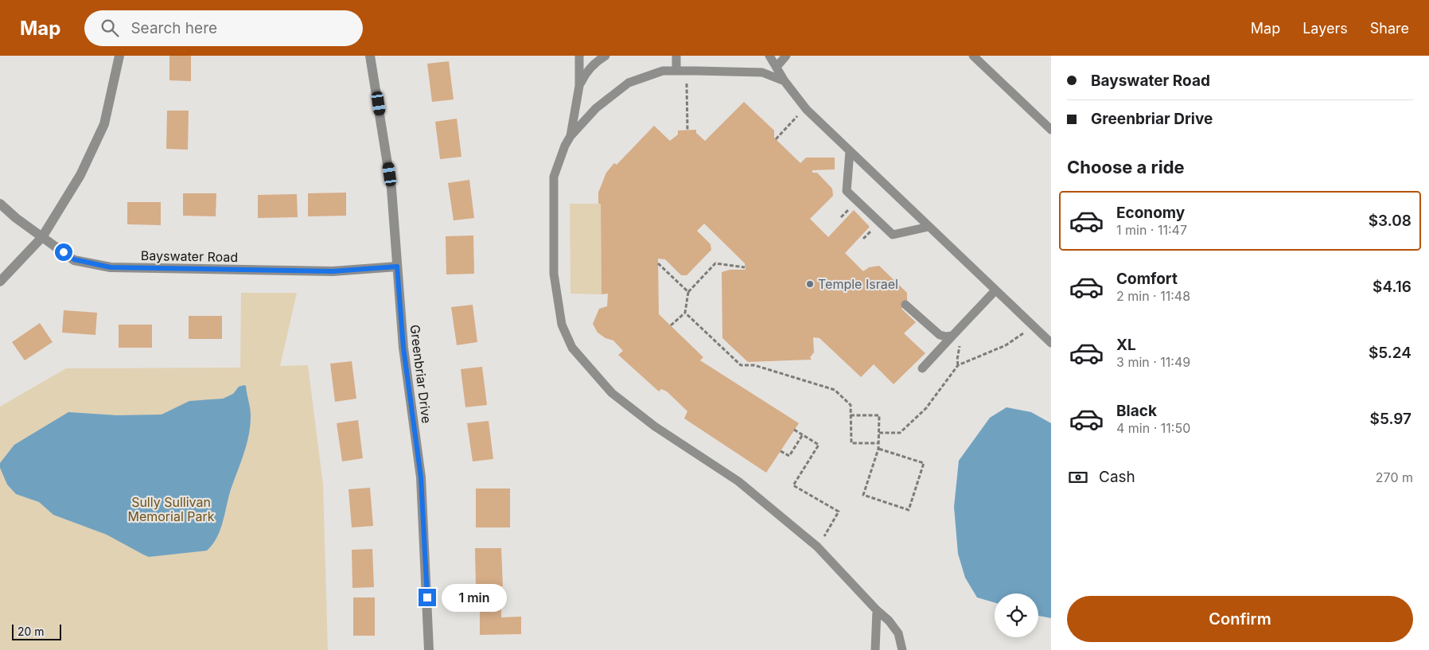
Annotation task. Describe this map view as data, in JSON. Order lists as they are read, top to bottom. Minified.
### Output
{"streets":{"street":["Bayswater Road","Greenbriar Drive"]},"crossings":[["Bayswater Road","Greenbriar Drive"]],"parks":["Sully Sullivan Memorial Park"],"places":["Temple Israel"],"scale_bar":"20 m","page":{"header":"Map","search":"Search here","nav":["Map","Layers","Share"],"banner":["Bayswater Road","Greenbriar Drive"],"heading":"Choose a ride","list":[{"name":"Economy","note":"1 min · 11:47","value":"$3.08"},{"name":"Comfort","note":"2 min · 11:48","value":"$4.16"},{"name":"XL","note":"3 min · 11:49","value":"$5.24"},{"name":"Black","note":"4 min · 11:50","value":"$5.97"}],"pay":["Cash","270 m"],"bubble":"1 min","buttons":"Confirm","scale":"20 m"}}
